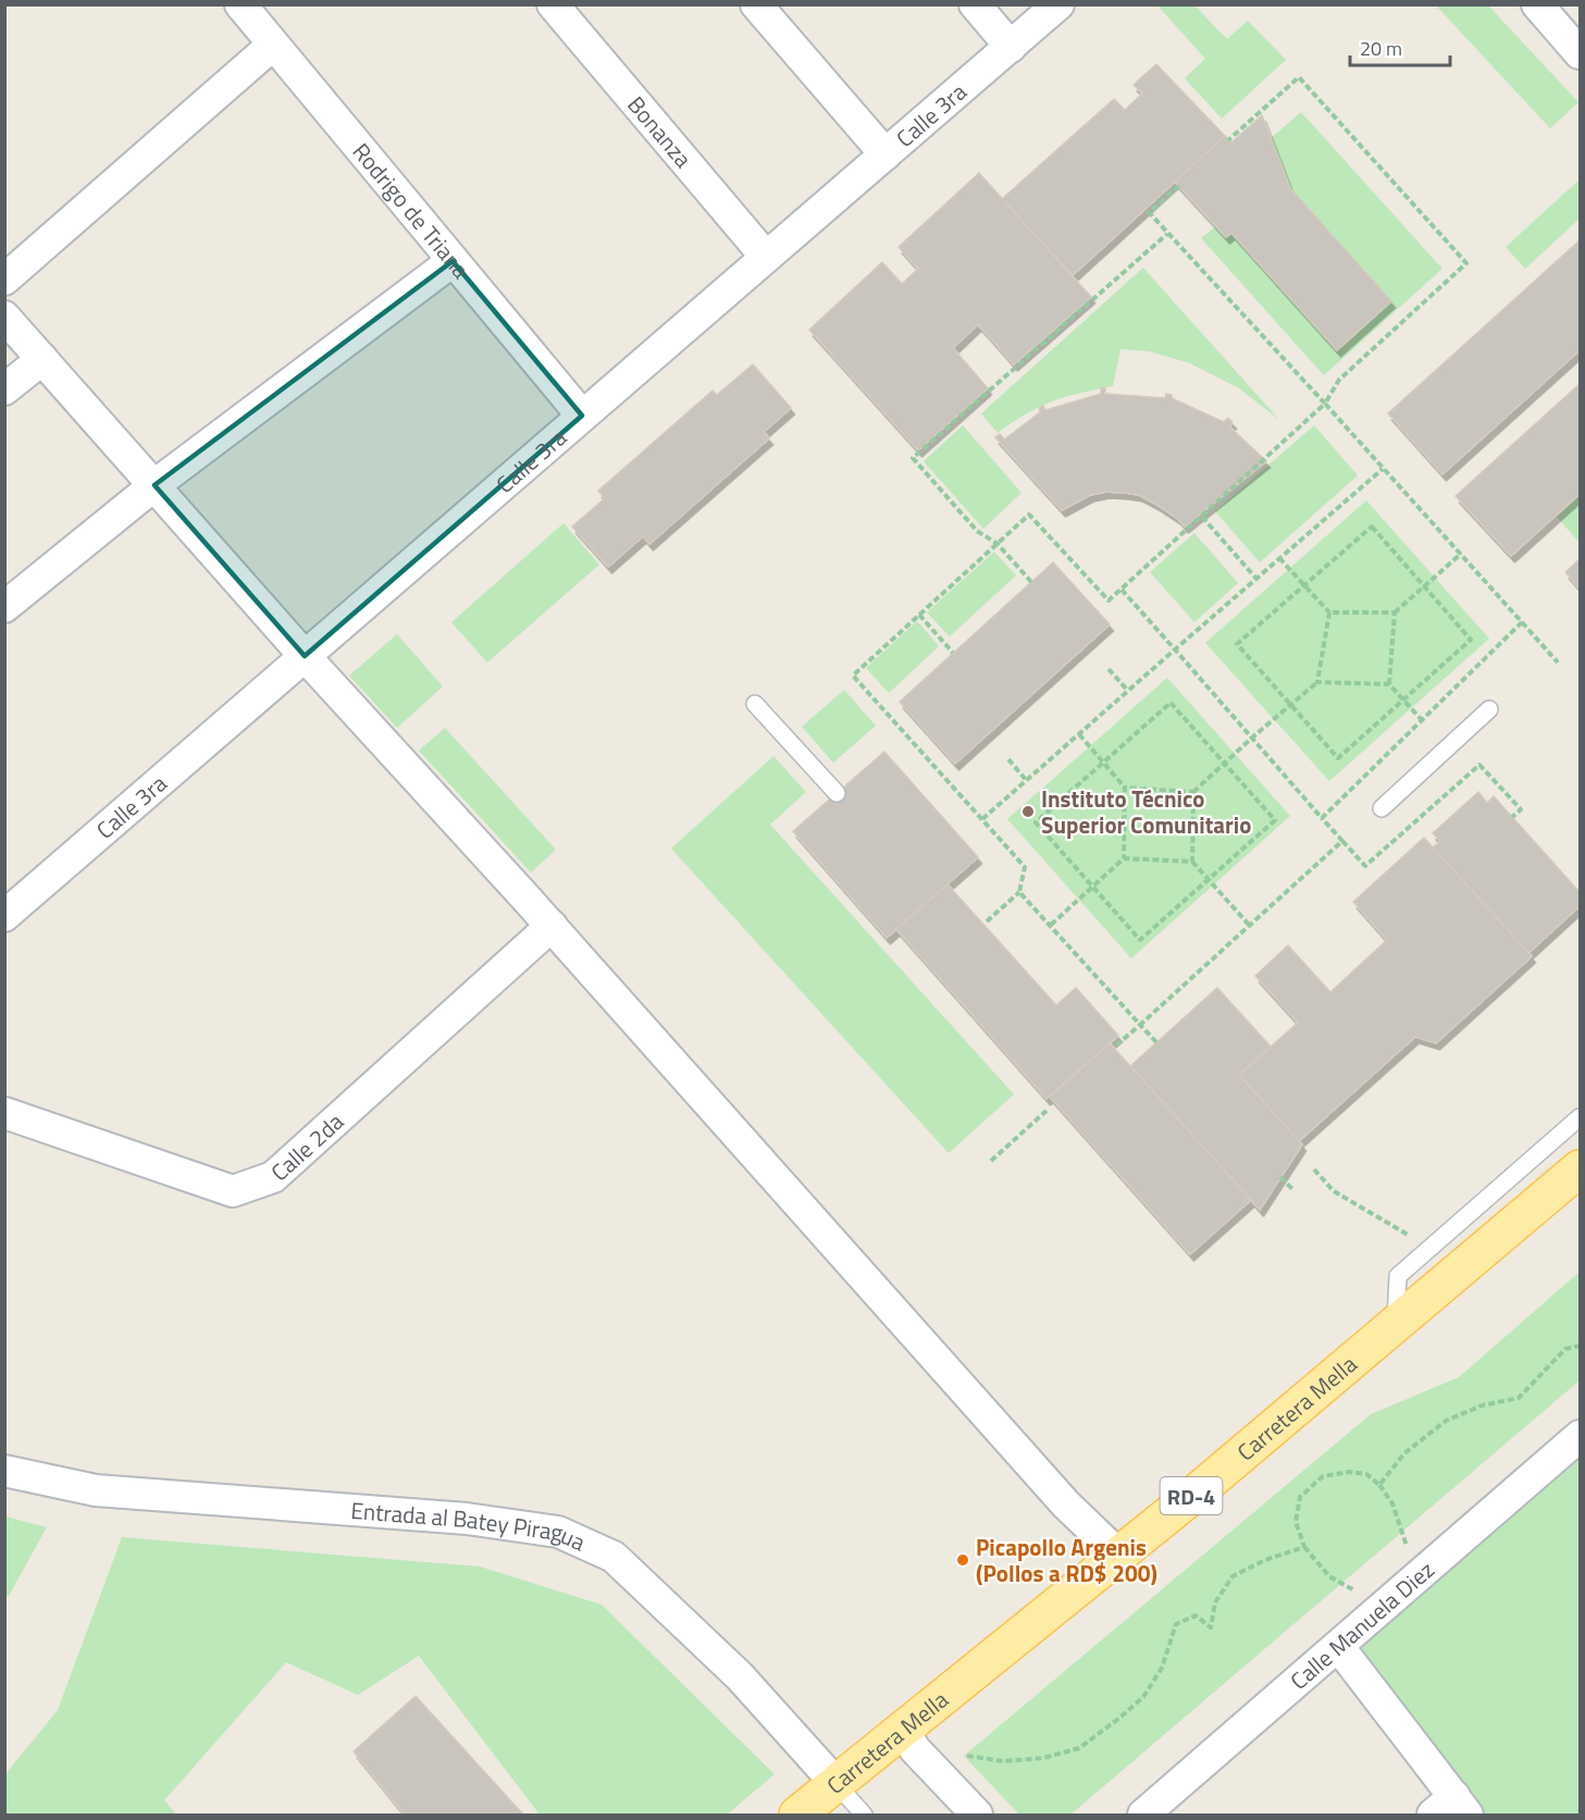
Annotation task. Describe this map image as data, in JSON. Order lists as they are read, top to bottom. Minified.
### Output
{"streets":{"main road":["Carretera Mella","RD-4"],"street":["Calle 3ra","Bonanza","Rodrigo de Triana","Calle 2da","Entrada al Batey Piragua","Calle Manuela Diez"]},"crossings":[["Calle 3ra","Bonanza"],["Calle 3ra","Rodrigo de Triana"],["Carretera Mella","Entrada al Batey Piragua"]],"places":["Instituto Técnico Superior Comunitario","Picapollo Argenis (Pollos a RD$ 200)"],"scale_bar":"20 m"}
